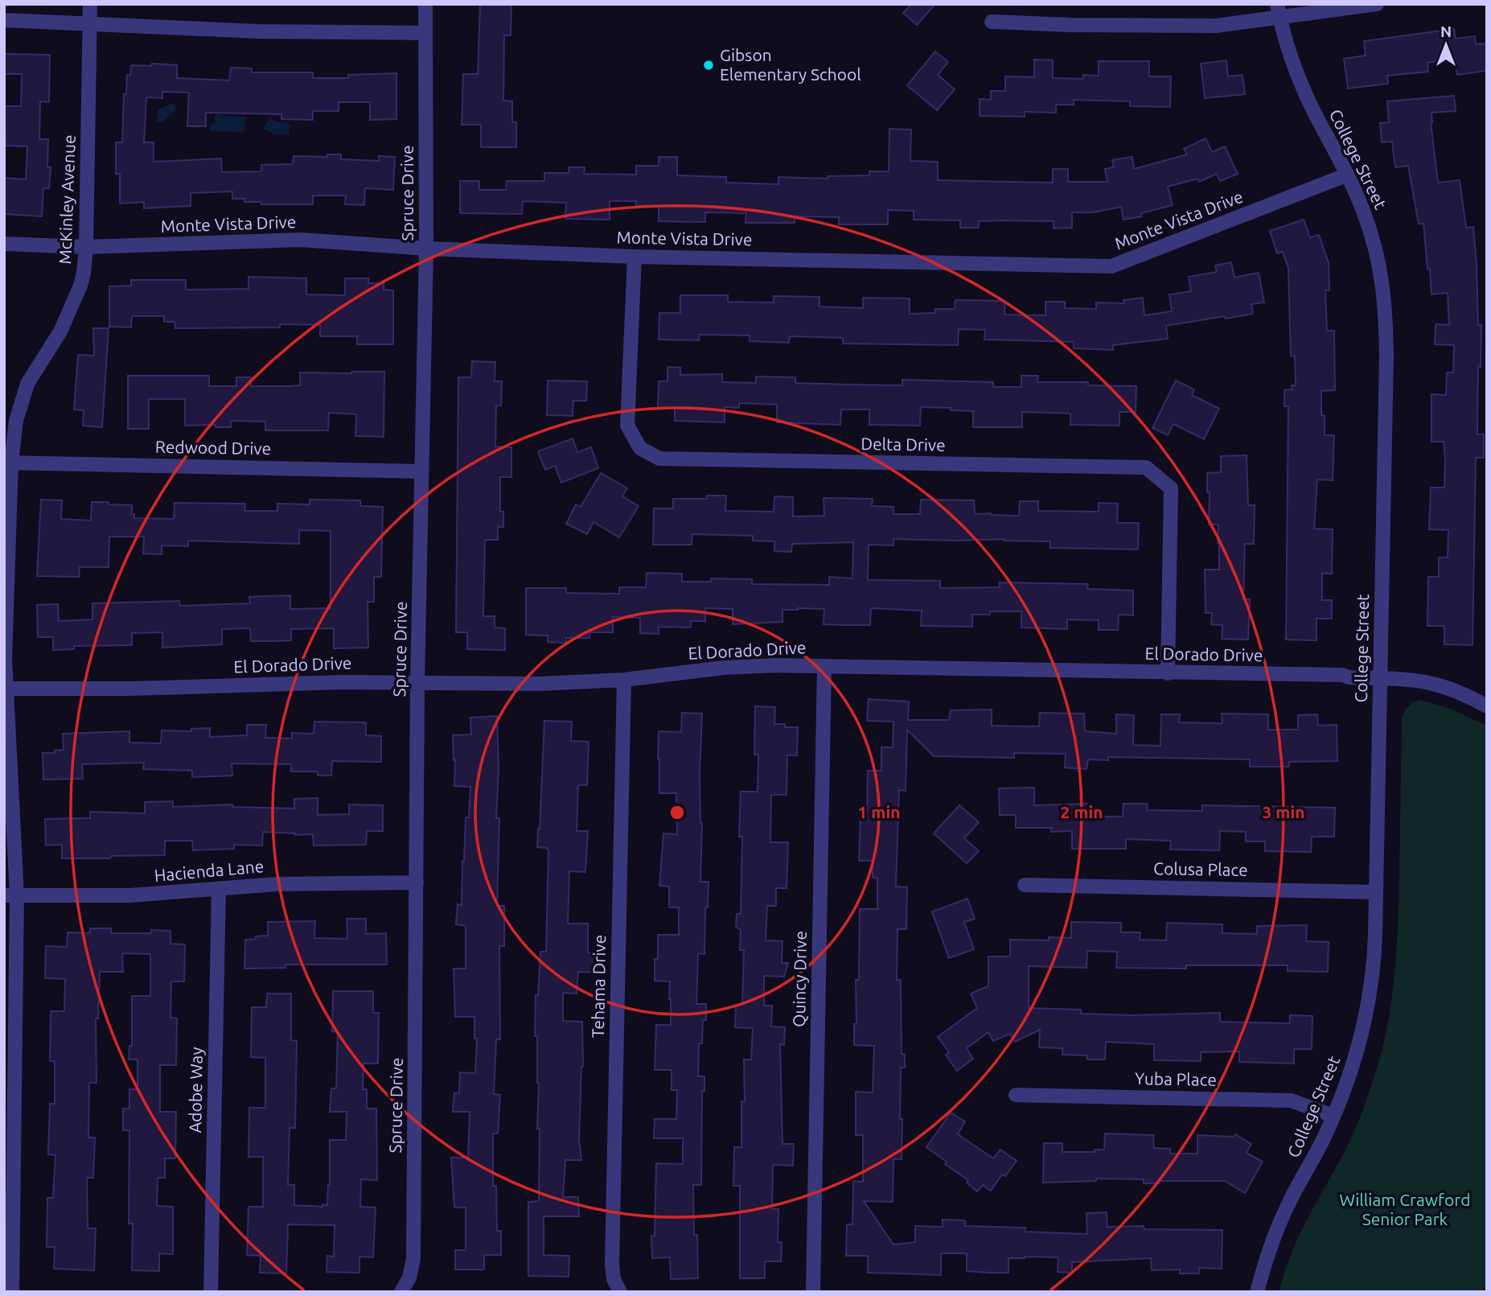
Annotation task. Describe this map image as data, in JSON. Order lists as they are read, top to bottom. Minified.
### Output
{"streets":{"street":["College Street","Spruce Drive","McKinley Avenue","Monte Vista Drive","Delta Drive","Redwood Drive","El Dorado Drive","Colusa Place","Hacienda Lane","Quincy Drive","Tehama Drive","Yuba Place","Adobe Way"]},"crossings":[["College Street","Monte Vista Drive"],["College Street","El Dorado Drive"],["College Street","Colusa Place"],["College Street","Yuba Place"],["Spruce Drive","Monte Vista Drive"],["Spruce Drive","Redwood Drive"],["Spruce Drive","El Dorado Drive"],["Spruce Drive","Hacienda Lane"],["McKinley Avenue","Monte Vista Drive"],["McKinley Avenue","Redwood Drive"],["McKinley Avenue","El Dorado Drive"],["McKinley Avenue","Hacienda Lane"],["Monte Vista Drive","Delta Drive"],["Delta Drive","El Dorado Drive"],["El Dorado Drive","Quincy Drive"],["El Dorado Drive","Tehama Drive"],["Hacienda Lane","Adobe Way"]],"parks":["William Crawford Senior Park"],"places":["Gibson Elementary School"],"north":"top","rings":["1 min","2 min","3 min"]}
